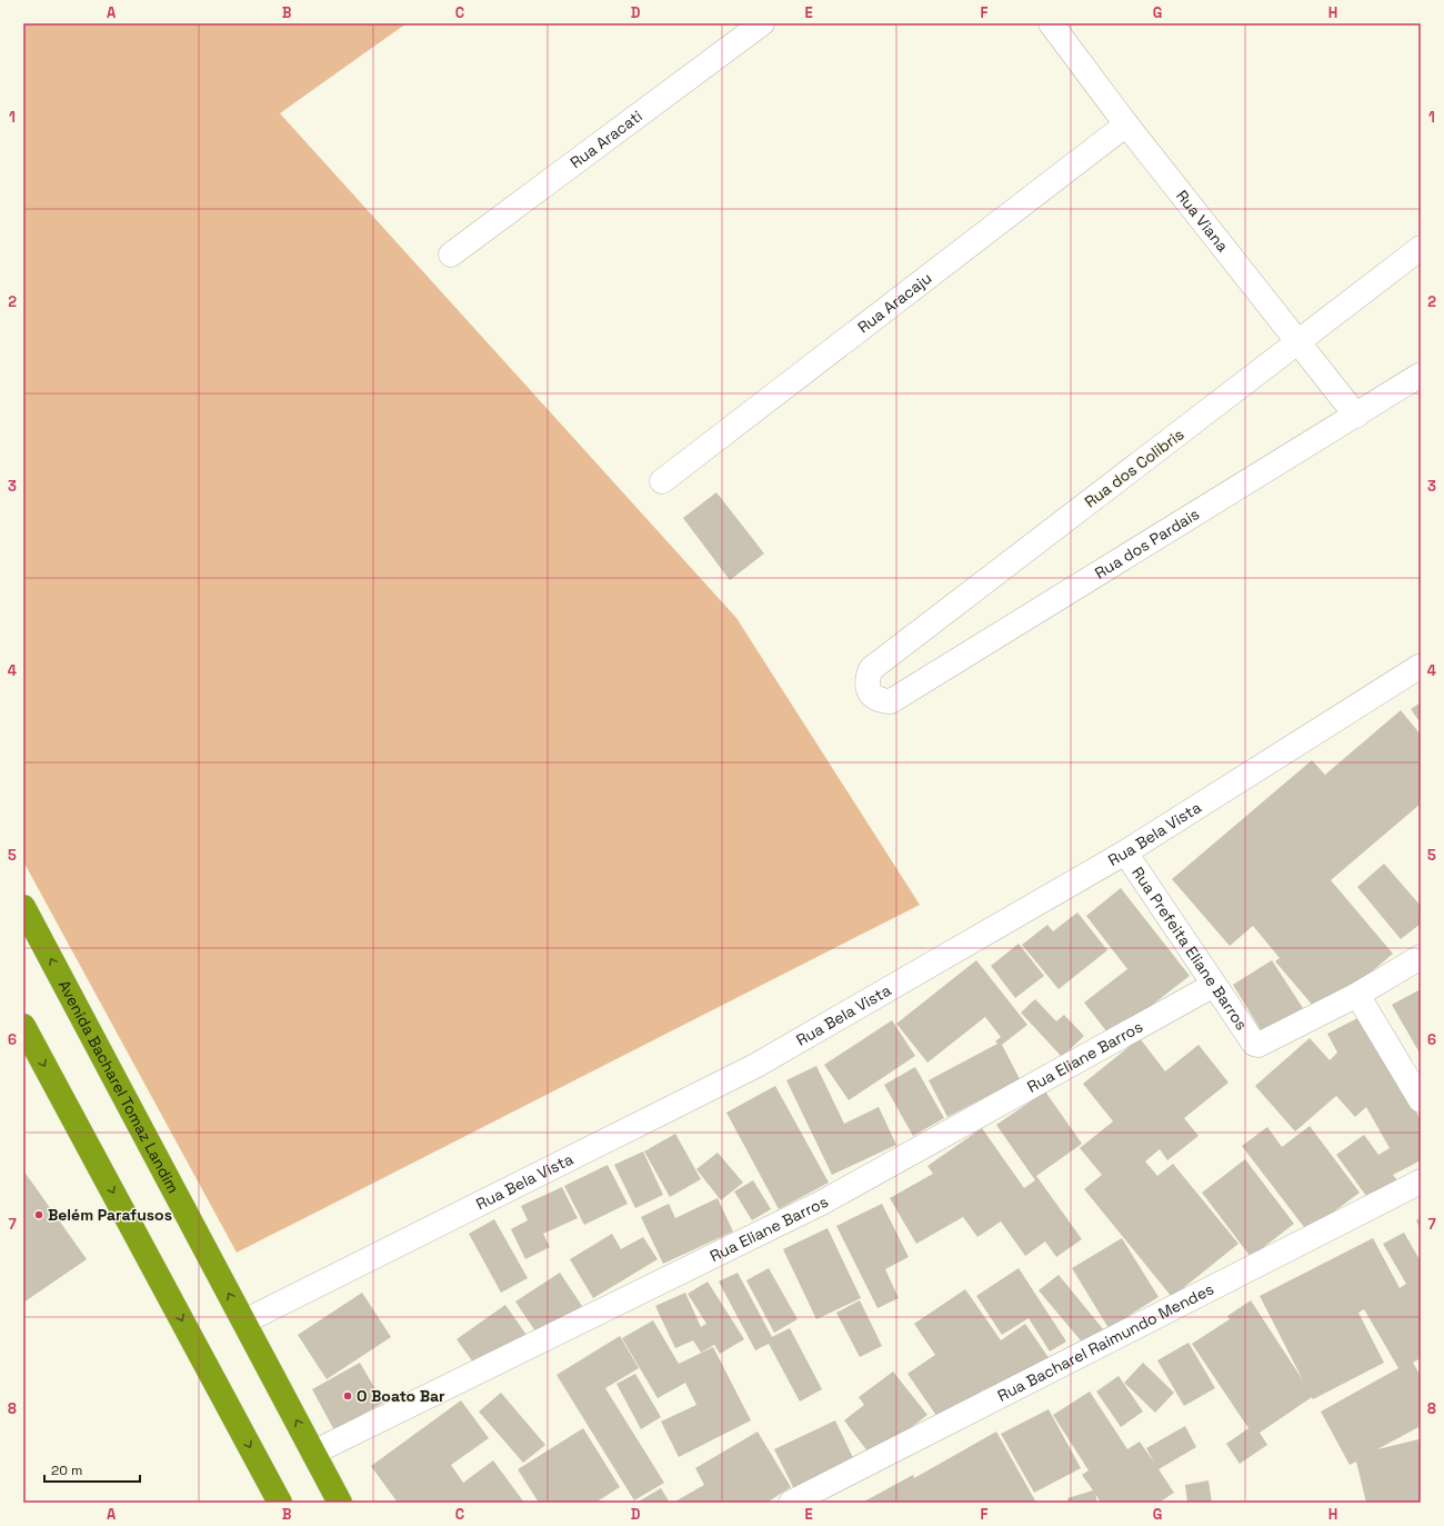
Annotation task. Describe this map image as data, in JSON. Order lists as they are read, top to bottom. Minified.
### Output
{"streets":{"highway":["Avenida Bacharel Tomaz Landim"],"street":["Rua Aracati","Rua Viana","Rua Aracaju","Rua dos Colibris","Rua dos Pardais","Rua Bela Vista","Rua Prefeita Eliane Barros","Rua Eliane Barros","Rua Bacharel Raimundo Mendes"]},"crossings":[["Rua Viana","Rua Aracaju"],["Rua Viana","Rua dos Colibris"],["Rua Viana","Rua dos Pardais"],["Rua dos Colibris","Rua dos Pardais"],["Rua Bela Vista","Rua Prefeita Eliane Barros"],["Rua Bela Vista","Avenida Bacharel Tomaz Landim"],["Rua Prefeita Eliane Barros","Rua Eliane Barros"],["Rua Eliane Barros","Avenida Bacharel Tomaz Landim"]],"places":["Belém Parafusos","O Boato Bar"],"scale_bar":"20 m","grid":{"columns":["A","B","C","D","E","F","G","H"],"rows":["1","2","3","4","5","6","7","8"]}}
